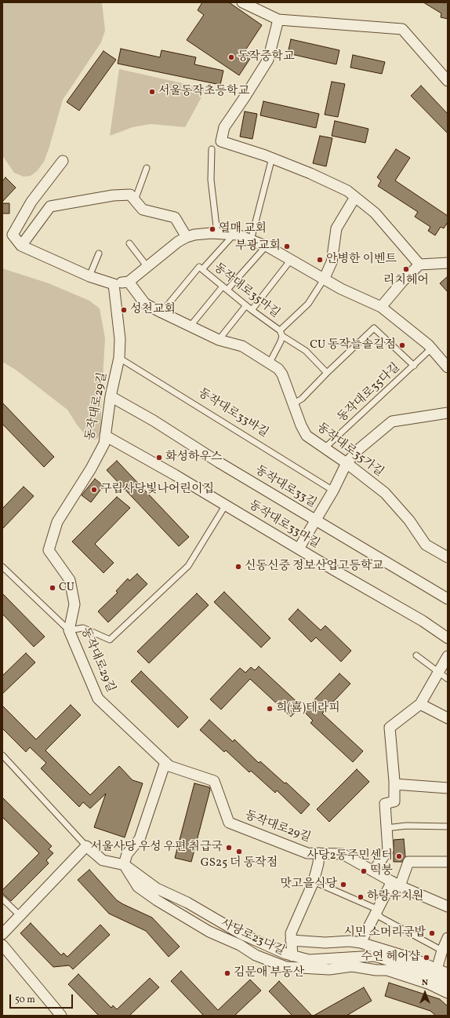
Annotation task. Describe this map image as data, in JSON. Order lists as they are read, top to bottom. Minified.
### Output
{"streets":{"street":["동작대로29길","동작대로35가길","동작대로33길","동작대로33마길","사당로23나길"],"lane":["동작대로35마길","동작대로35다길","동작대로33바길"]},"crossings":[["동작대로35다길","동작대로35가길"],["동작대로29길","동작대로33바길"],["동작대로29길","동작대로33길"],["동작대로29길","동작대로33마길"],["동작대로29길","사당로23나길"]],"places":["동작중학교","서울동작초등학교","열매 교회","부광교회","안병한 이벤트","리치헤어","성천교회","CU 동작늘솔길점","화성하우스","구립사당빛나어린이집","신동신중 정보산업고등학교","CU","희(喜)테라피","서울사당 우성 우편 취급국","GS25 더 동작점","사당2동주민센터","떡붕","맛고을식당","하랑유치원","시민 소머리국밥","수연 헤어샵","김문애 부동산"],"scale_bar":"50 m","north":"top"}
